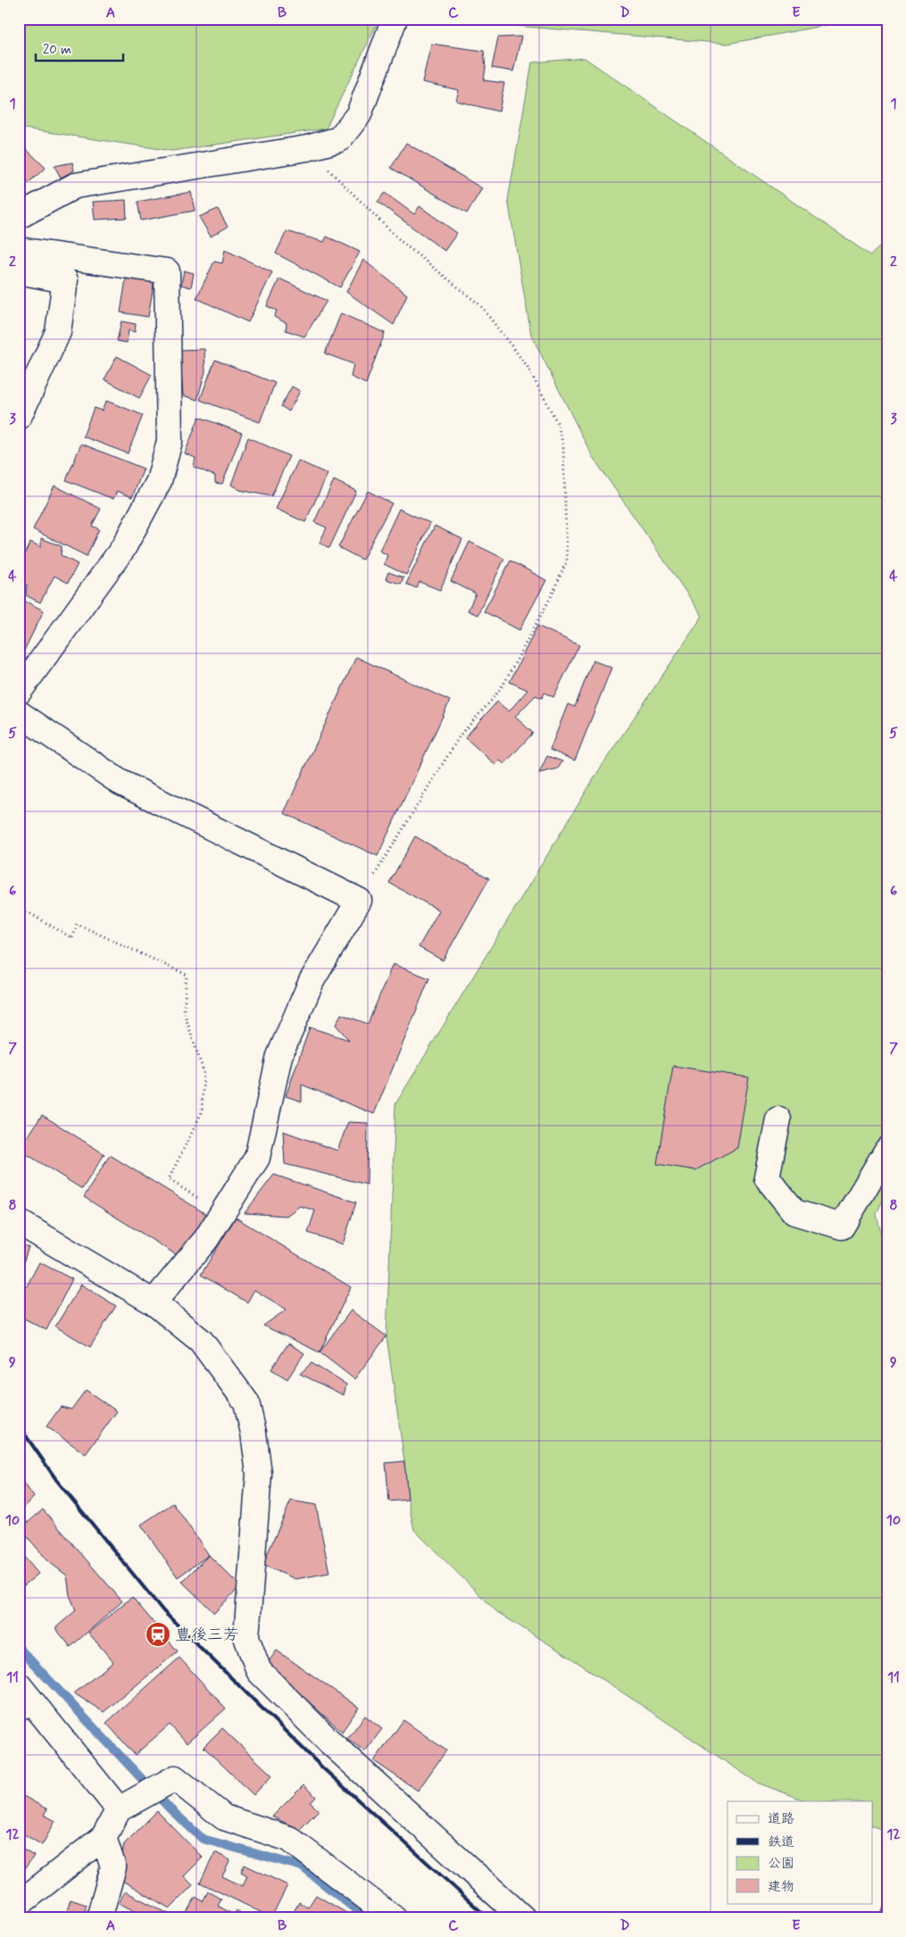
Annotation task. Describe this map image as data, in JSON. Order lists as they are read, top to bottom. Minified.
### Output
{"places":{"station":["豊後三芳"]},"legend":["道路","鉄道","公園","建物"],"scale_bar":"20 m","grid":{"columns":["A","B","C","D","E"],"rows":["1","2","3","4","5","6","7","8","9","10","11","12"]}}
